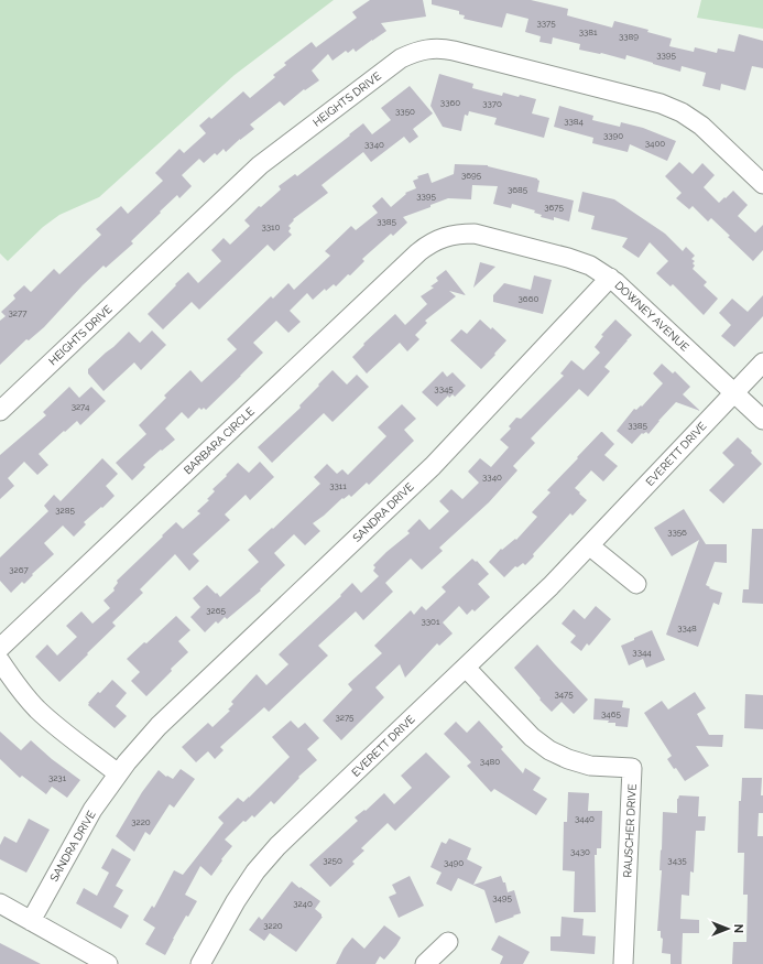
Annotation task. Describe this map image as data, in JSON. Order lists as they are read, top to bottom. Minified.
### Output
{"streets":{"street":["HEIGHTS DRIVE","DOWNEY AVENUE","BARBARA CIRCLE","EVERETT DRIVE","SANDRA DRIVE","RAUSCHER DRIVE"]},"crossings":[["DOWNEY AVENUE","BARBARA CIRCLE"],["DOWNEY AVENUE","EVERETT DRIVE"],["DOWNEY AVENUE","SANDRA DRIVE"],["EVERETT DRIVE","RAUSCHER DRIVE"]],"house_numbers":["3375","3381","3389","3395","3360","3370","3350","3384","3390","3400","3340","3695","3685","3395","3675","3385","3310","3660","3277","3345","3274","3385","3340","3311","3285","3356","3267","3265","3301","3348","3344","3475","3465","3275","3480","3231","3440","3220","3430","3250","3435","3490","3495","3240","3220"],"north":"right"}
